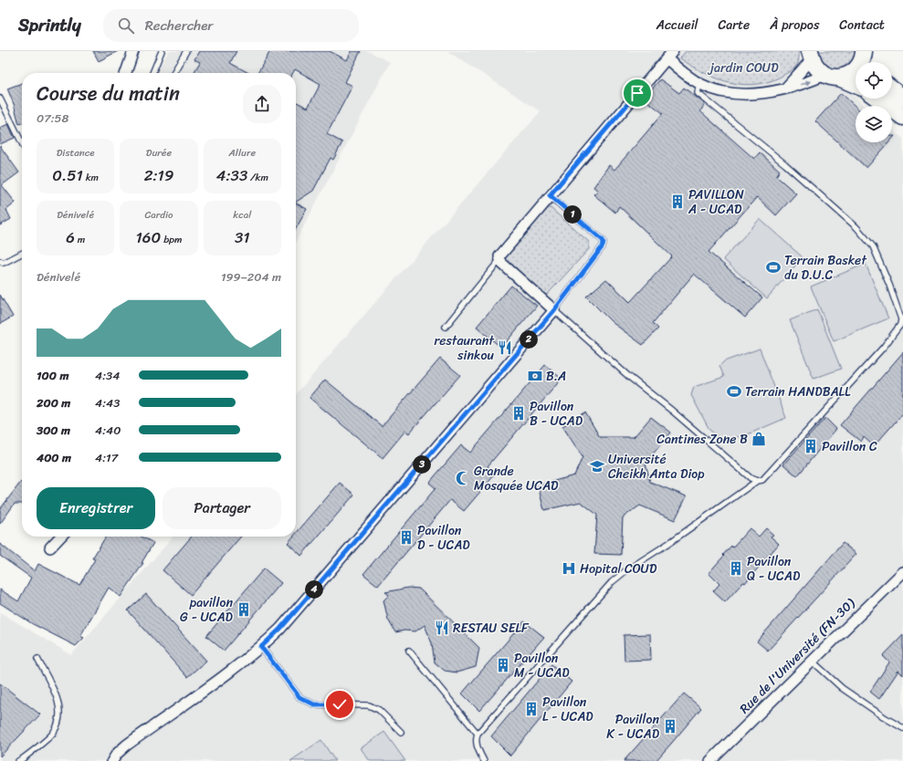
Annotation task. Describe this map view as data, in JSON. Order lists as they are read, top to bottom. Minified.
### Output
{"streets":{"street":["Rue de l'Université (FN-30)"]},"parks":["jardin COUD"],"places":{"building":["PAVILLON A - UCAD","Pavillon B - UCAD","Pavillon C","Pavillon D - UCAD","Pavillon Q - UCAD","pavillon G - UCAD","Pavillon M - UCAD","Pavillon L - UCAD","Pavillon K - UCAD"],"sports":["Terrain Basket du D.U.C","Terrain HANDBALL"],"restaurant":["restaurant sinkou","RESTAU SELF"],"bank":["B.A"],"shop":["Cantines Zone B"],"school or university":["Université Cheikh Anta Diop"],"mosque":["Grande Mosquée UCAD"],"hospital":["Hopital COUD"]},"page":{"header":"Sprintly","search":"Rechercher","nav":["Accueil","Carte","À propos","Contact"],"heading":["Course du matin","07:58"],"stats":[["Distance","0.51 km"],["Durée","2:19"],["Allure","4:33 /km"],["Dénivelé","6 m"],["Cardio","160 bpm"],["kcal","31"]],"pins":["1","2","3","4"],"chart":["Dénivelé","199–204 m"],"list":[{"name":"100 m","note":"4:34"},{"name":"200 m","note":"4:43"},{"name":"300 m","note":"4:40"},{"name":"400 m","note":"4:17"}],"buttons":["Enregistrer","Partager"]}}
